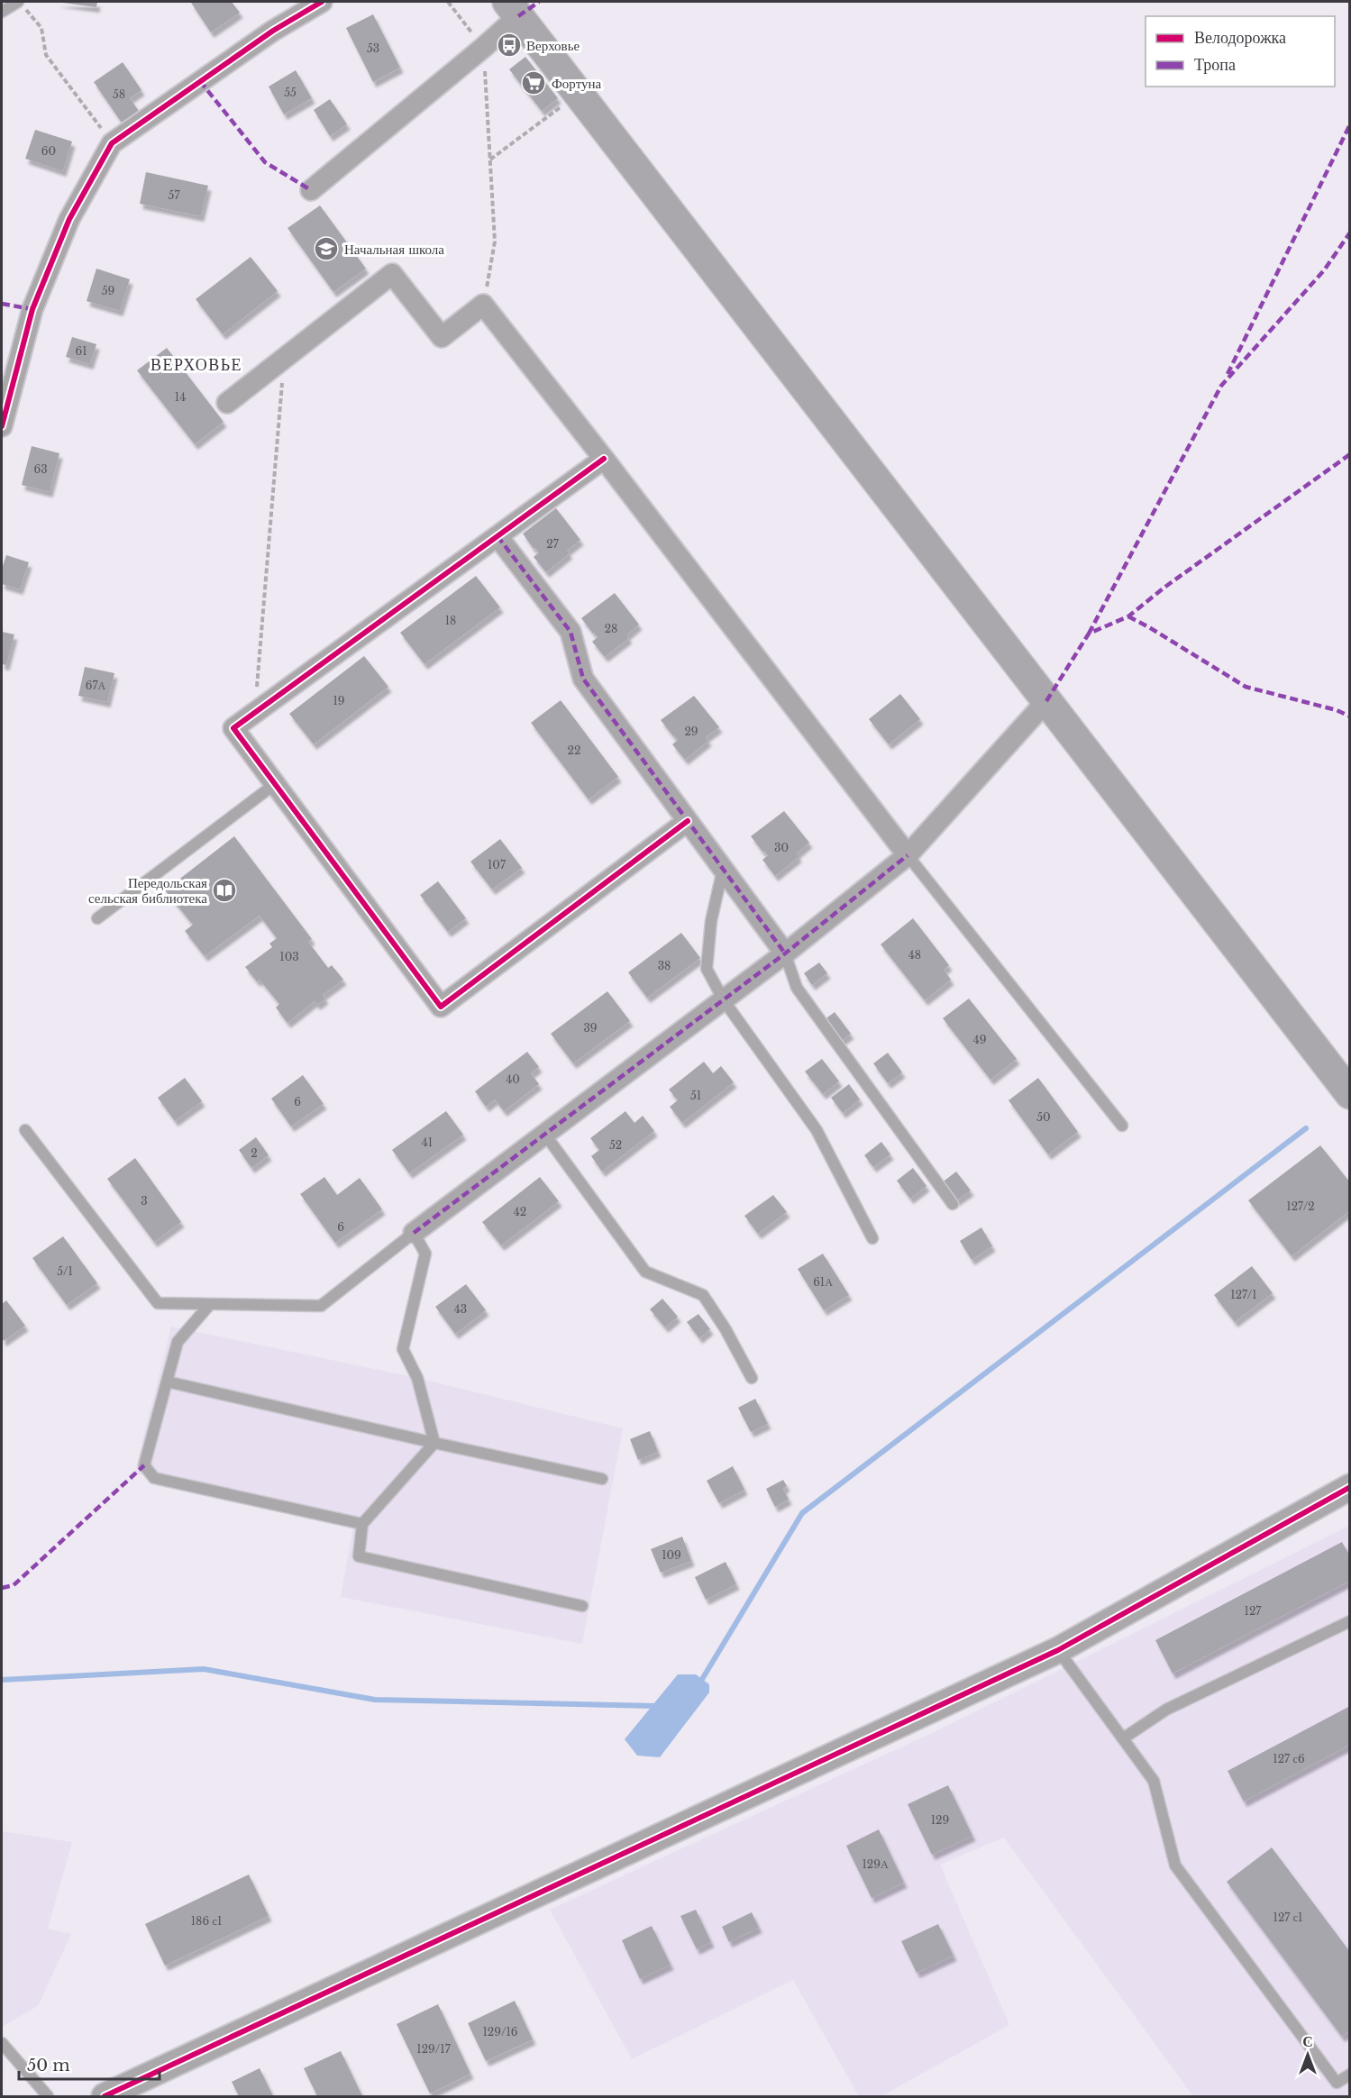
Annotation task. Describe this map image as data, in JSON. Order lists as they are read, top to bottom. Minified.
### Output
{"districts":["ВЕРХОВЬЕ"],"places":{"bus stop":["Верховье"],"supermarket":["Фортуна"],"school or university":["Начальная школа"],"library":["Передольская сельская библиотека"]},"house_numbers":["53","55","58","60","57","59","61","14","63","27","18","28","67А","19","29","22","30","107","48","103","38","39","49","40","51","6","50","41","52","2","3","127/2","42","6","5/1","61А","127/1","43","109","127","127 с6","129","129А","127 с1","186 с1","129/16","129/17"],"legend":["Велодорожка","Тропа"],"scale_bar":"50 m","north":"top"}
